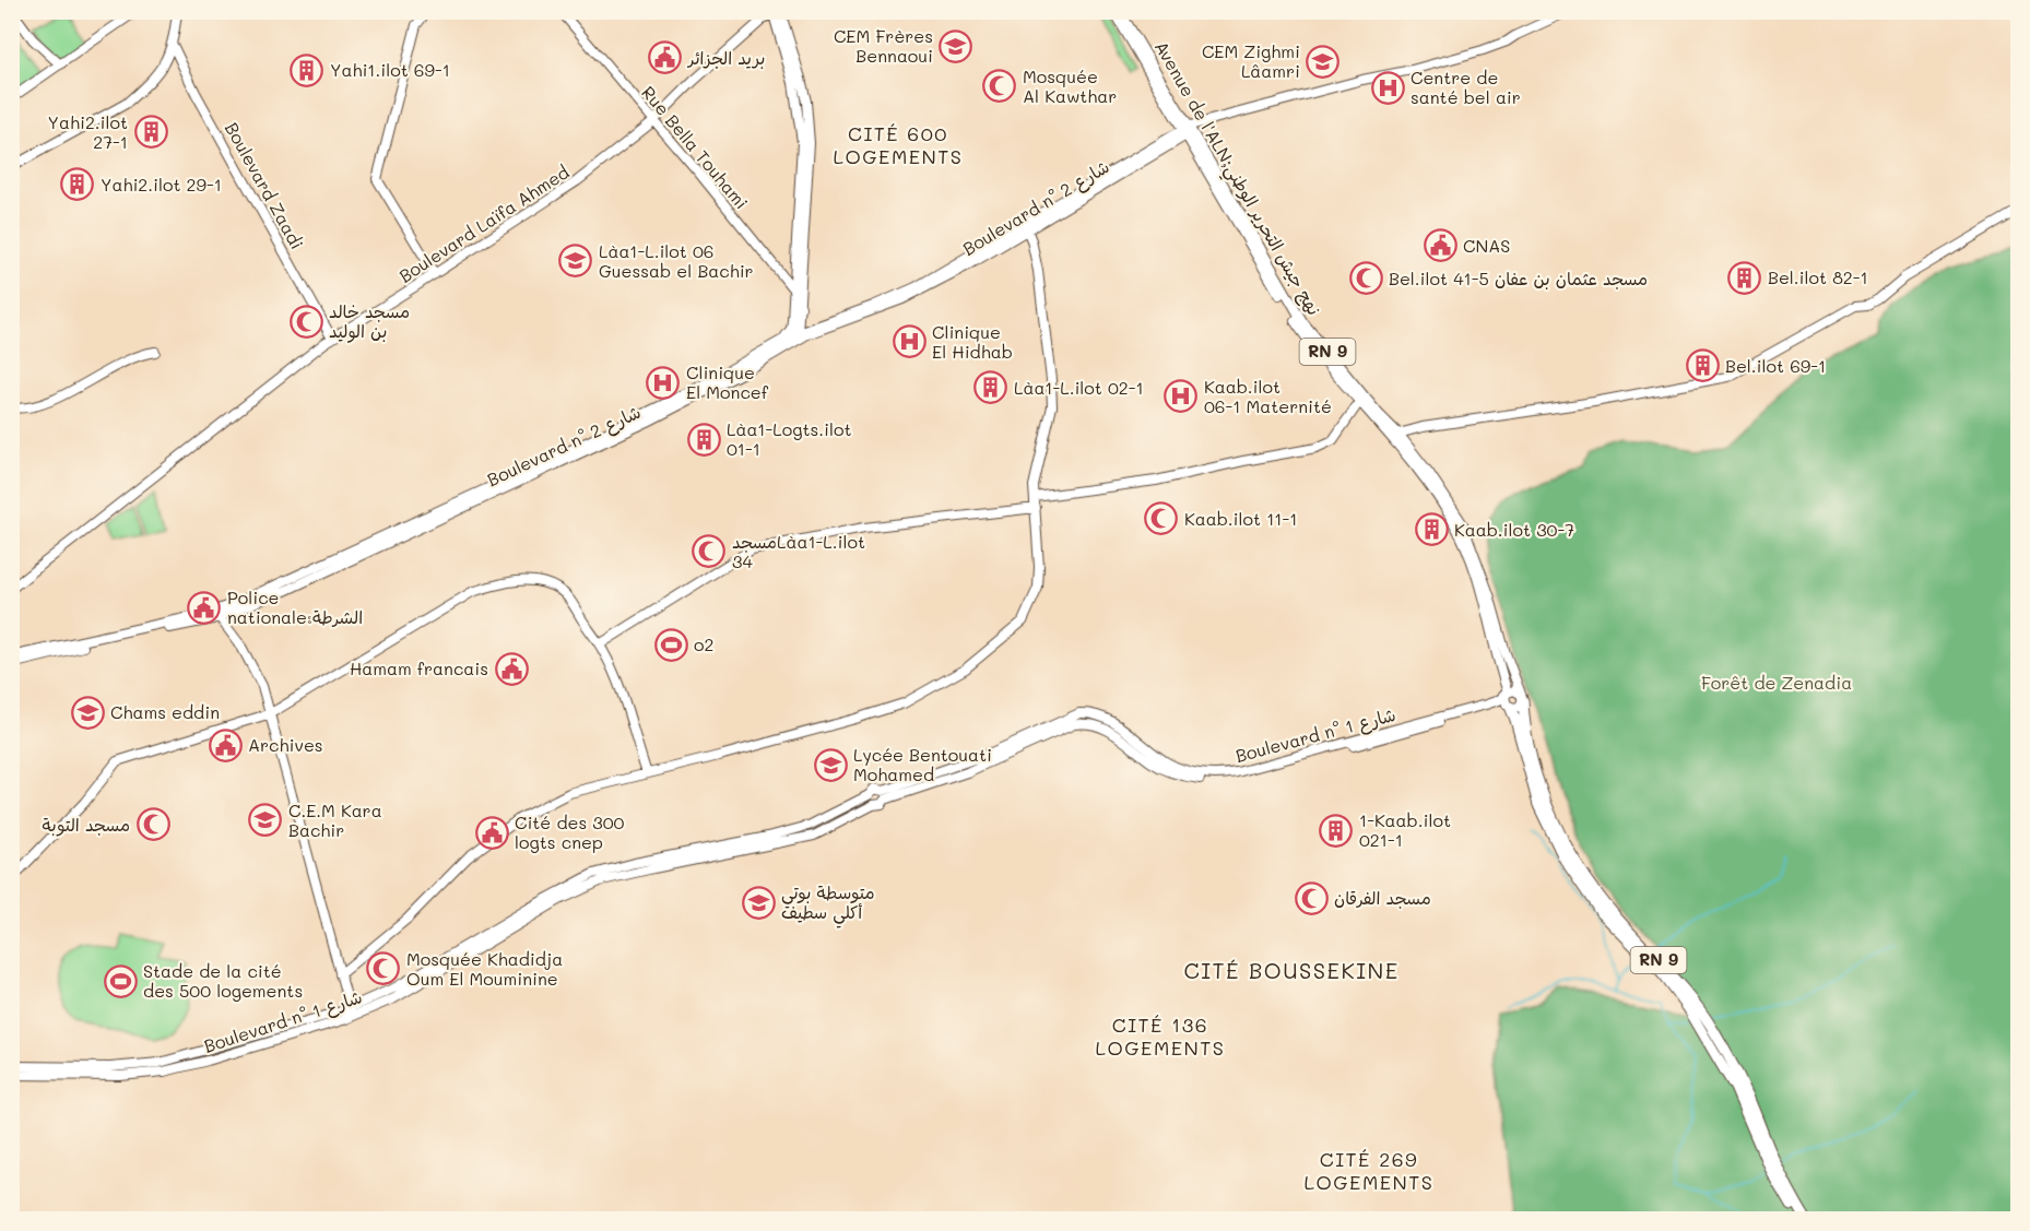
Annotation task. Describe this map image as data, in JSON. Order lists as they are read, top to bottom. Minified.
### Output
{"streets":{"highway":["RN 9"],"main road":["Avenue de l'ALN;نهج جيش التحرير الوطني"],"street":["Rue Bella Touhami","Boulevard Zaadi","Boulevard n° شارع 2","Boulevard Laïfa Ahmed","Boulevard n° شارع 1"]},"crossings":[["Rue Bella Touhami","Boulevard Laïfa Ahmed"],["Avenue de l'ALN;نهج جيش التحرير الوطني","Boulevard n° شارع 2"],["Boulevard Zaadi","Boulevard Laïfa Ahmed"],["RN 9","Boulevard n° شارع 1"]],"districts":["CITÉ 600 LOGEMENTS","CITÉ BOUSSEKINE","CITÉ 136 LOGEMENTS","CITÉ 269 LOGEMENTS"],"parks":["Forêt de Zenadia"],"places":{"school or university":["CEM Frères Bennaoui","CEM Zighmi Lâamri","Làa1-L.ilot 06 Guessab el Bachir","Chams eddin","Lycée Bentouati Mohamed","C.E.M Kara Bachir","متوسطة بوتي أكلي سطيف"],"public building":["بريد الجزائر","CNAS","Police nationale:الشرطة","Hamam francais","Archives","Cité des 300 logts cnep"],"building":["Yahi1.ilot 69-1","Yahi2.ilot 27-1","Yahi2.ilot 29-1","Bel.ilot 82-1","Bel.ilot 69-1","Làa1-L.ilot 02-1","Làa1-Logts.ilot 01-1","Kaab.ilot 30-7","1-Kaab.ilot 021-1"],"mosque":["Mosquée Al Kawthar","Bel.ilot 41-5 مسجد عثمان بن عفان","مسجد خالد بن الوليد","Kaab.ilot 11-1","مسجدLàa1-L.ilot 34","مسجد التوبة","مسجد الفرقان","Mosquée Khadidja Oum El Mouminine"],"hospital":["Centre de santé bel air","Clinique El Hidhab","Clinique El Moncef","Kaab.ilot 06-1 Maternité"],"sports":["o2","Stade de la cité des 500 logements"]}}
